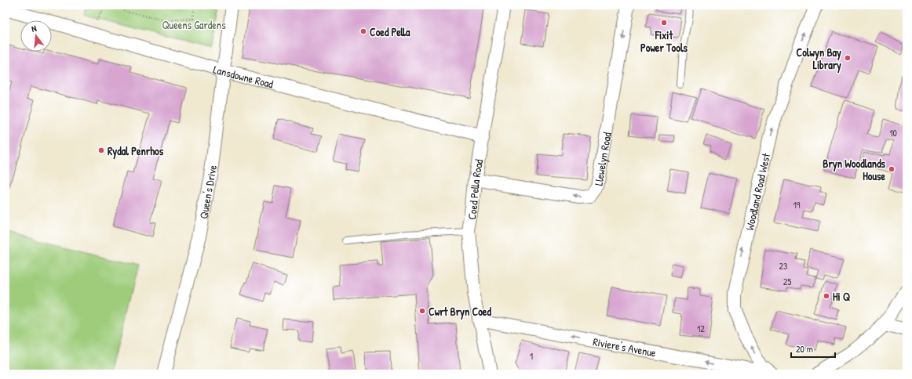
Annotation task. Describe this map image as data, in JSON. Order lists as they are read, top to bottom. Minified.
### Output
{"streets":{"street":["Lansdowne Road","Llewelyn Road","Coed Pella Road","Queen's Drive","Woodland Road West","Riviere's Avenue"]},"crossings":[["Lansdowne Road","Coed Pella Road"],["Lansdowne Road","Queen's Drive"],["Llewelyn Road","Coed Pella Road"],["Coed Pella Road","Riviere's Avenue"],["Woodland Road West","Riviere's Avenue"]],"one_way":["Woodland Road West","Riviere's Avenue"],"parks":["Queens Gardens"],"places":["Fixit Power Tools","Coed Pella","Colwyn Bay Library","Rydal Penrhos","Bryn Woodlands House","Hi Q","Cwrt Bryn Coed"],"house_numbers":["10","19","23","25","12","1"],"scale_bar":"20 m","north":"top"}
